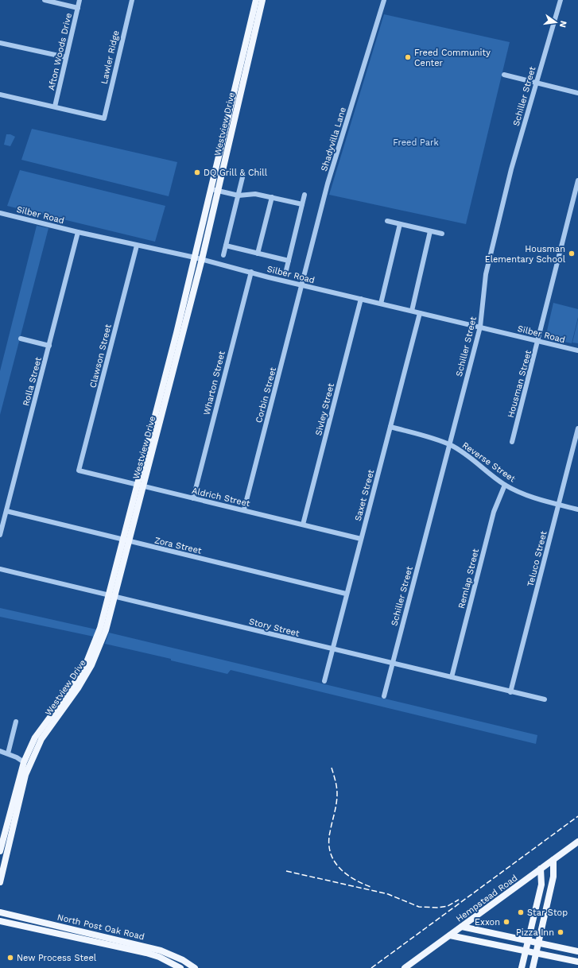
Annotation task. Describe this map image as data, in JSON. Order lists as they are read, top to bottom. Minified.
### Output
{"streets":{"main road":["Westview Drive","Hempstead Road","North Post Oak Road"],"street":["Afton Woods Drive","Lawler Ridge","Schiller Street","Shadyvilla Lane","Silber Road","Clawson Street","Rolla Street","Wharton Street","Housman Street","Corbin Street","Sivley Street","Reverse Street","Saxet Street","Aldrich Street","Zora Street","Teluco Street","Remlap Street","Story Street"]},"crossings":[["Afton Woods Drive","Lawler Ridge"],["Schiller Street","Silber Road"],["Schiller Street","Reverse Street"],["Schiller Street","Story Street"],["Westview Drive","Silber Road"],["Westview Drive","Aldrich Street"],["Westview Drive","Zora Street"],["Westview Drive","Story Street"],["Shadyvilla Lane","Silber Road"],["Shadyvilla Lane","Corbin Street"],["Silber Road","Clawson Street"],["Silber Road","Rolla Street"],["Silber Road","Wharton Street"],["Silber Road","Housman Street"],["Silber Road","Corbin Street"],["Silber Road","Sivley Street"],["Silber Road","Saxet Street"],["Clawson Street","Aldrich Street"],["Rolla Street","Zora Street"],["Wharton Street","Aldrich Street"],["Corbin Street","Aldrich Street"],["Sivley Street","Aldrich Street"],["Reverse Street","Saxet Street"],["Reverse Street","Teluco Street"],["Reverse Street","Remlap Street"],["Saxet Street","Aldrich Street"],["Saxet Street","Zora Street"],["Saxet Street","Story Street"],["Teluco Street","Story Street"],["Remlap Street","Story Street"]],"parks":["Freed Park"],"places":["Freed Community Center","DQ Grill & Chill","Housman Elementary School","Star Stop","Exxon","Pizza Inn","New Process Steel"],"north":"right"}
